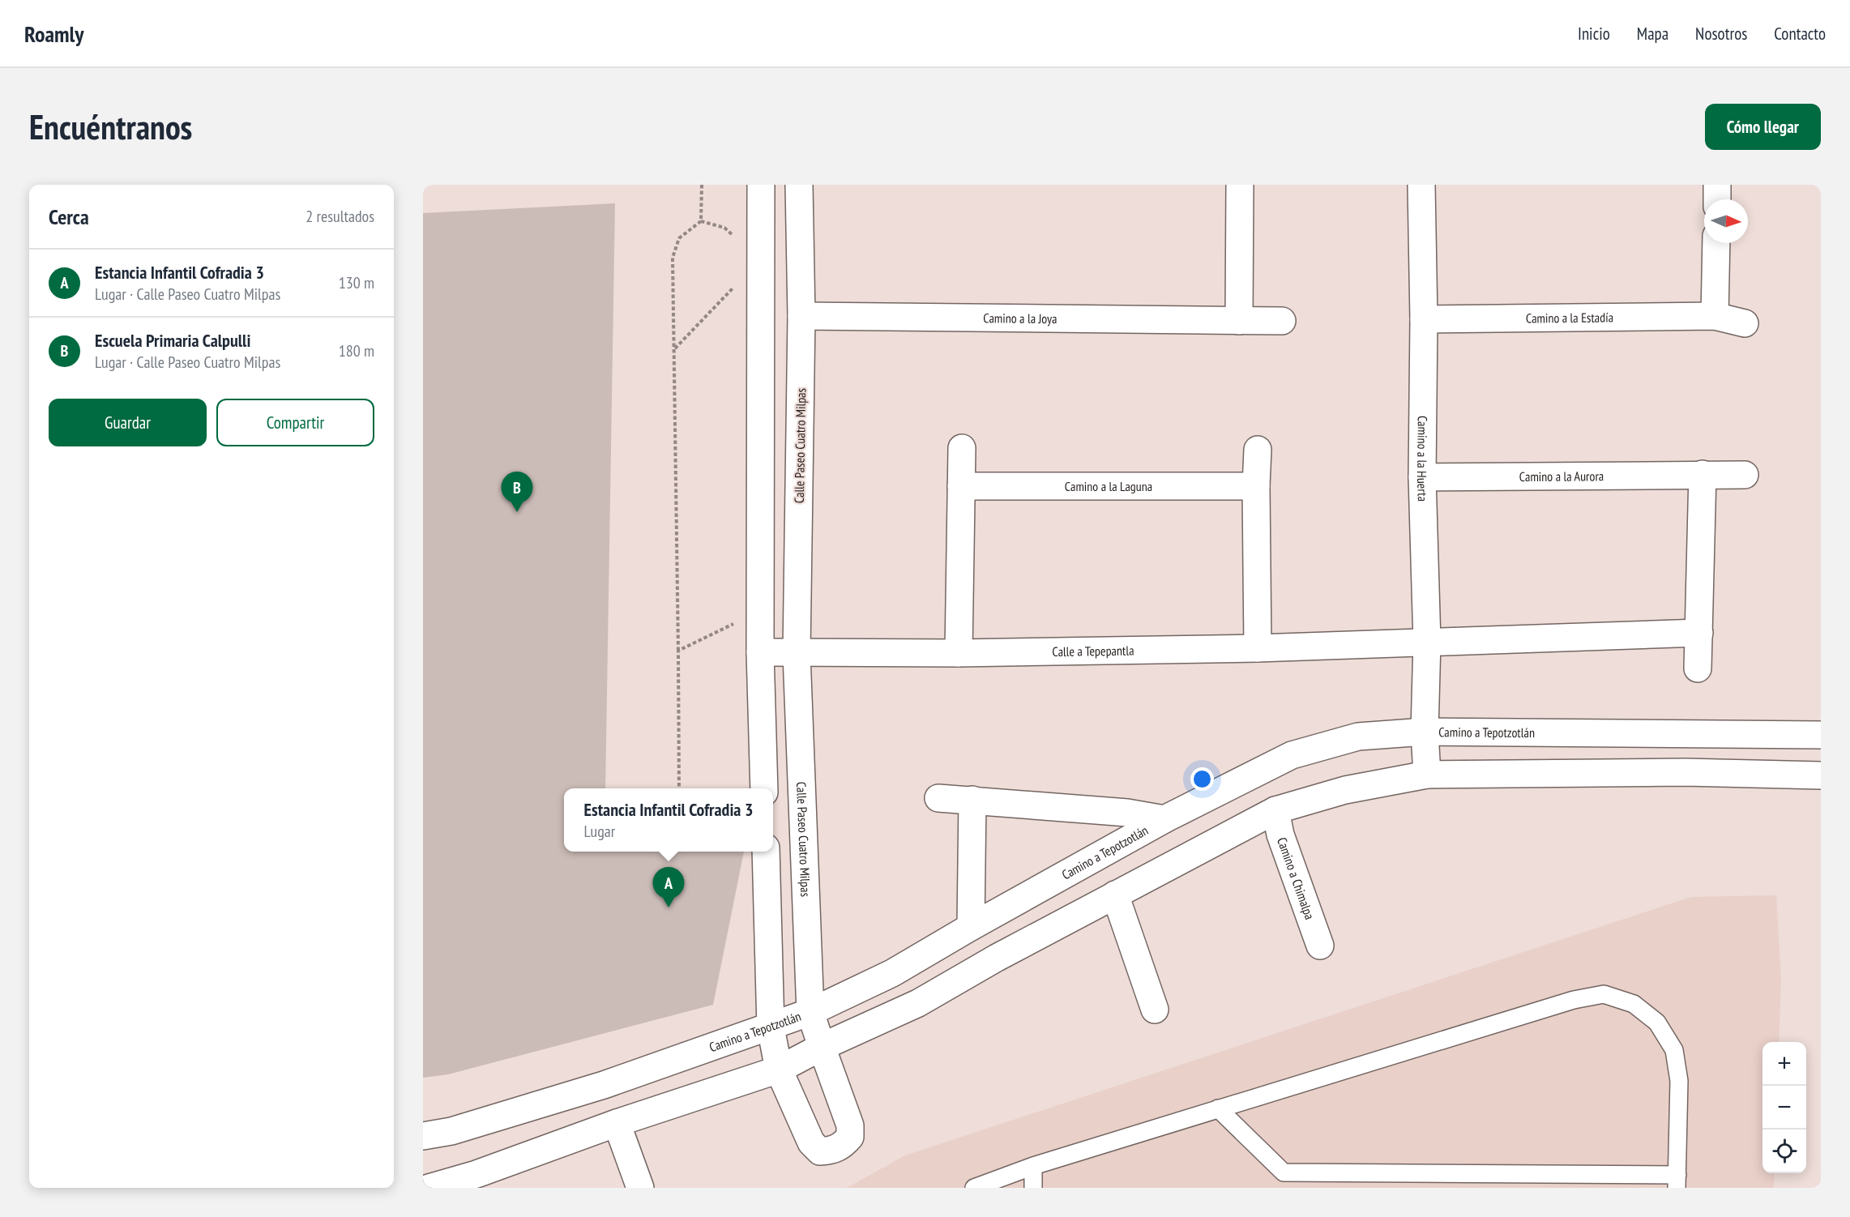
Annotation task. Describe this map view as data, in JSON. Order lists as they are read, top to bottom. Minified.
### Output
{"streets":{"street":["Camino a la Estadía","Camino a la Joya","Calle Paseo Cuatro Milpas","Camino a la Huerta","Camino a la Aurora","Camino a la Laguna","Calle a Tepepantla","Camino a Tepotzotlán","Camino a Chimalpa"]},"crossings":[["Camino a la Estadía","Camino a la Huerta"],["Camino a la Joya","Calle Paseo Cuatro Milpas"],["Calle Paseo Cuatro Milpas","Calle a Tepepantla"],["Calle Paseo Cuatro Milpas","Camino a Tepotzotlán"],["Camino a la Huerta","Camino a la Aurora"],["Camino a la Huerta","Calle a Tepepantla"],["Camino a la Huerta","Camino a Tepotzotlán"]],"north":"right","page":{"header":"Roamly","nav":["Inicio","Mapa","Nosotros","Contacto"],"buttons":["Cómo llegar",["Guardar","Compartir"]],"title":"Encuéntranos","heading":["Cerca","2 resultados"],"list":[{"mark":"A","name":"Estancia Infantil Cofradia 3","note":"Lugar · Calle Paseo Cuatro Milpas","value":"130 m"},{"mark":"B","name":"Escuela Primaria Calpulli","note":"Lugar · Calle Paseo Cuatro Milpas","value":"180 m"}],"pins":["B","A"],"popup":["Estancia Infantil Cofradia 3","Lugar"],"map_buttons":["+","−"]}}
